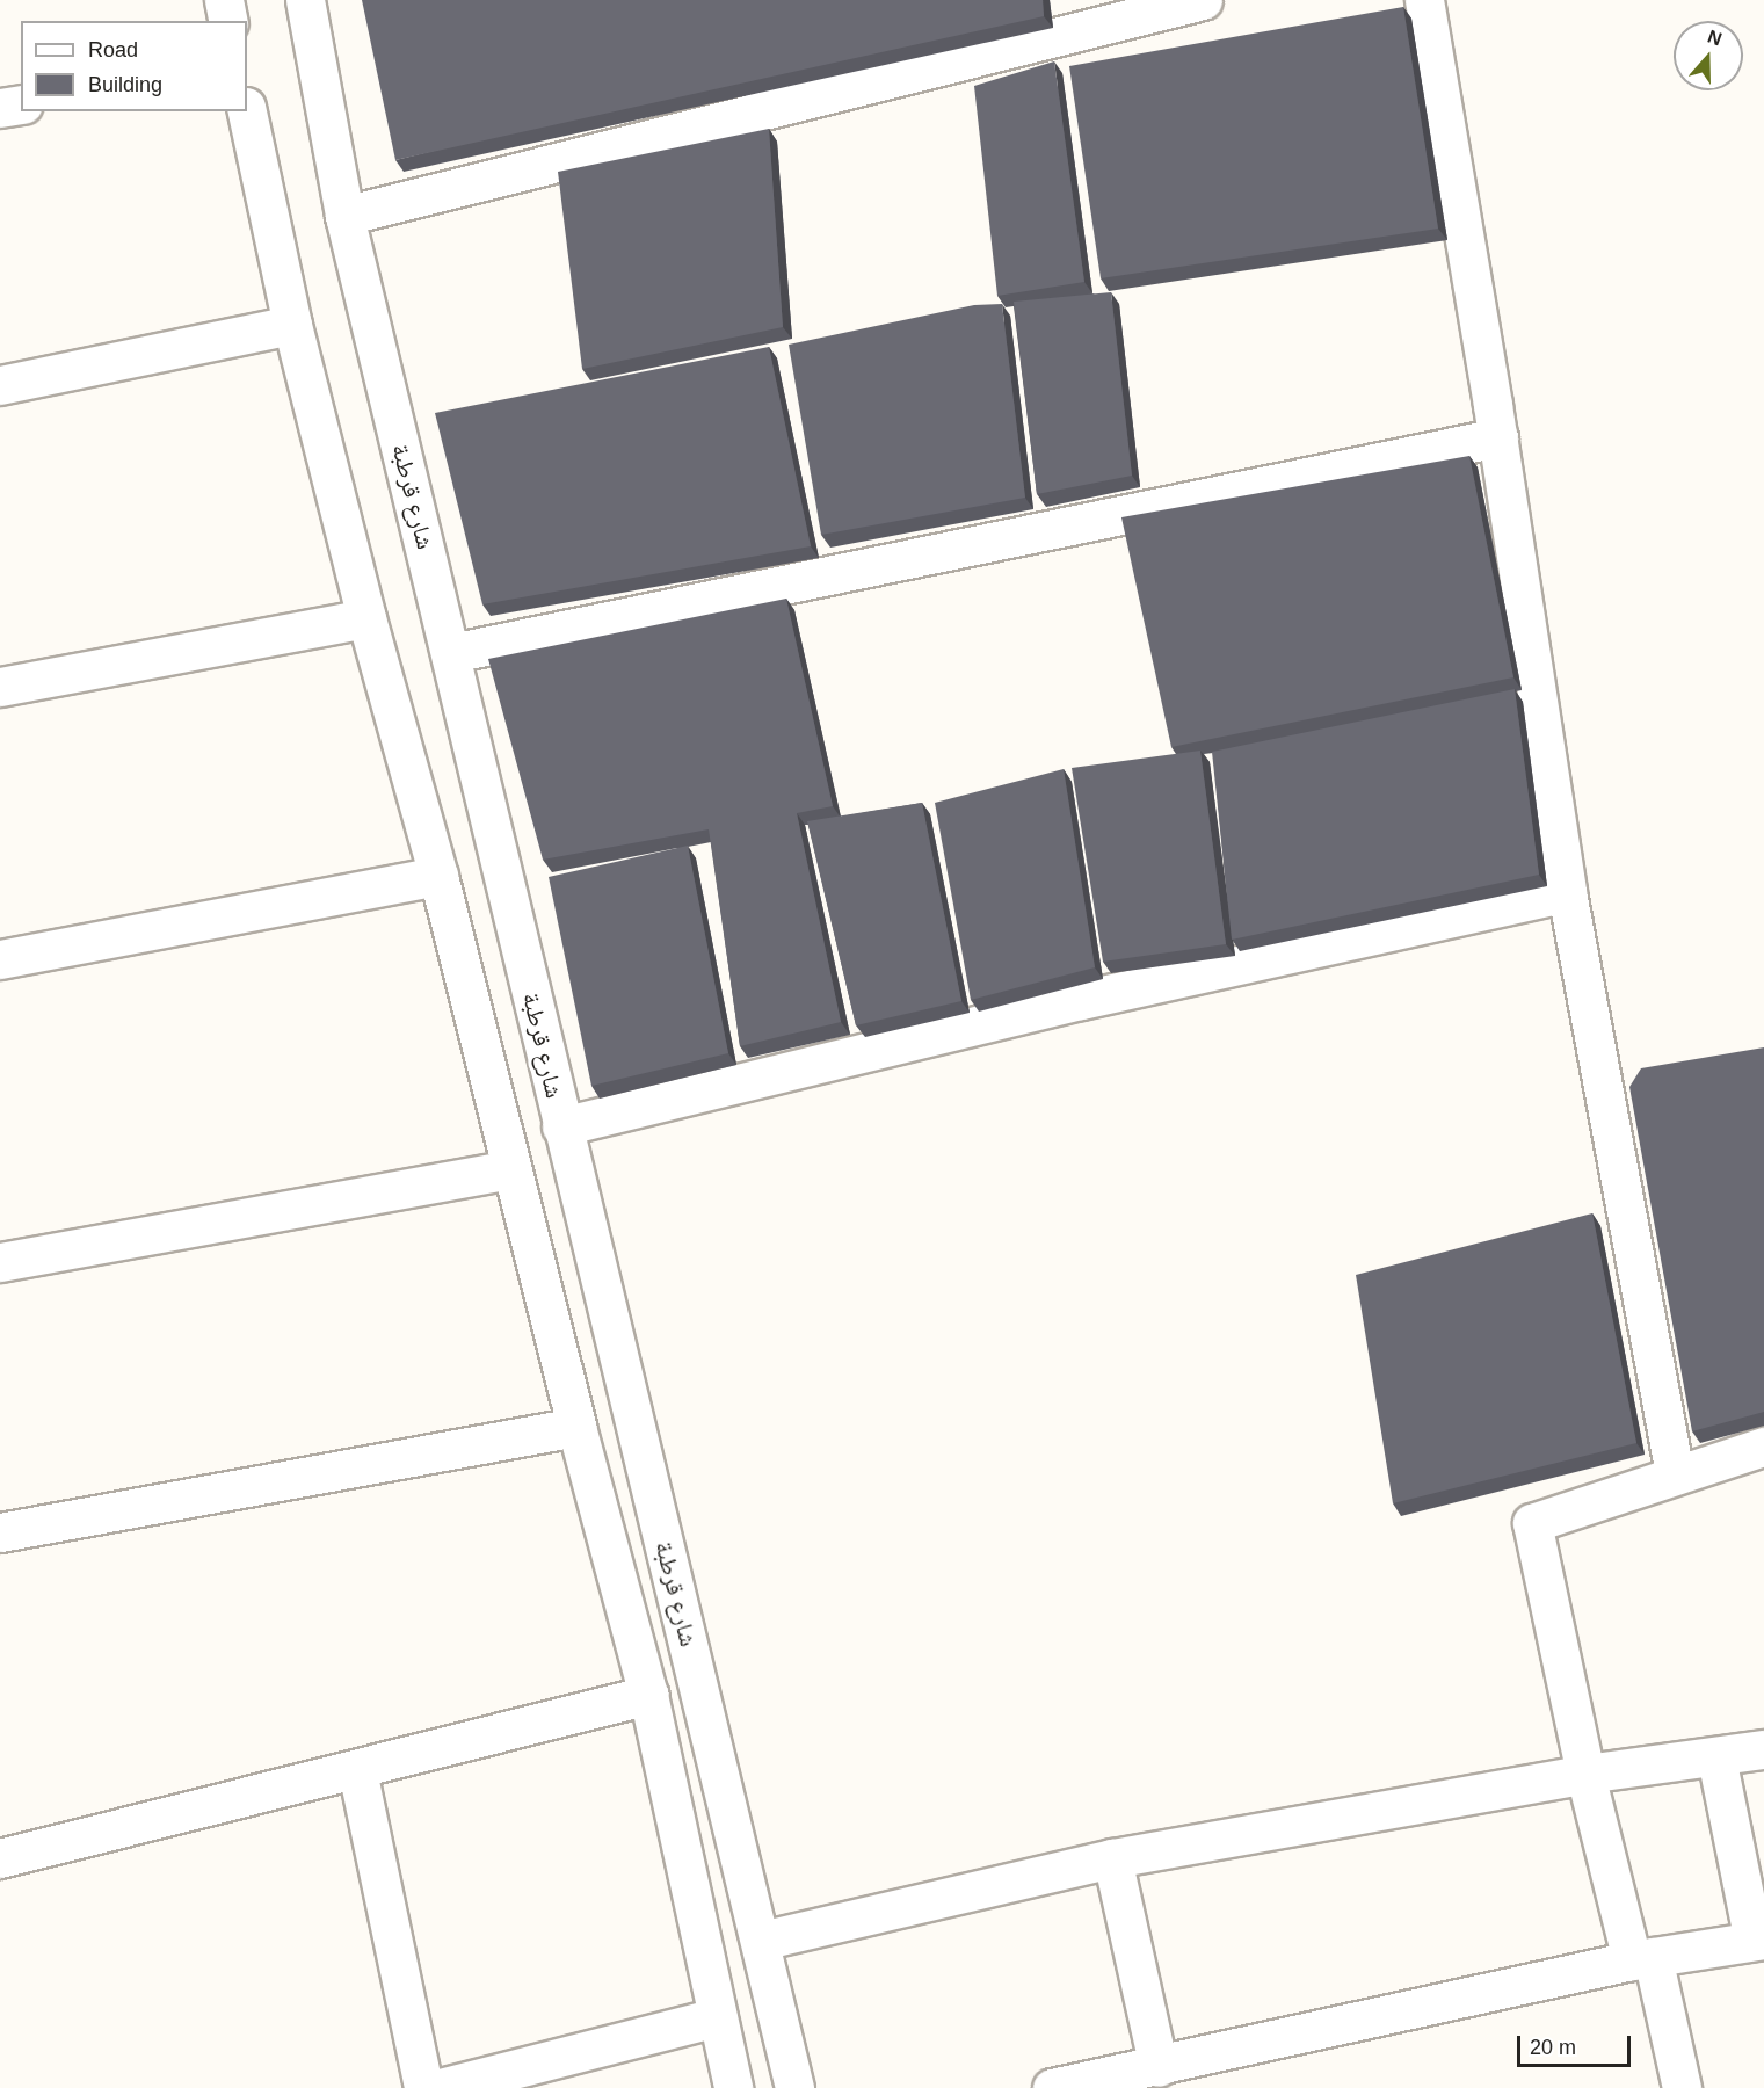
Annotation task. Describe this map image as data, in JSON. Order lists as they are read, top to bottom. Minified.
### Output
{"streets":{"street":["شارع قرطبة"]},"legend":["Road","Building"],"scale_bar":"20 m","north":"top"}
